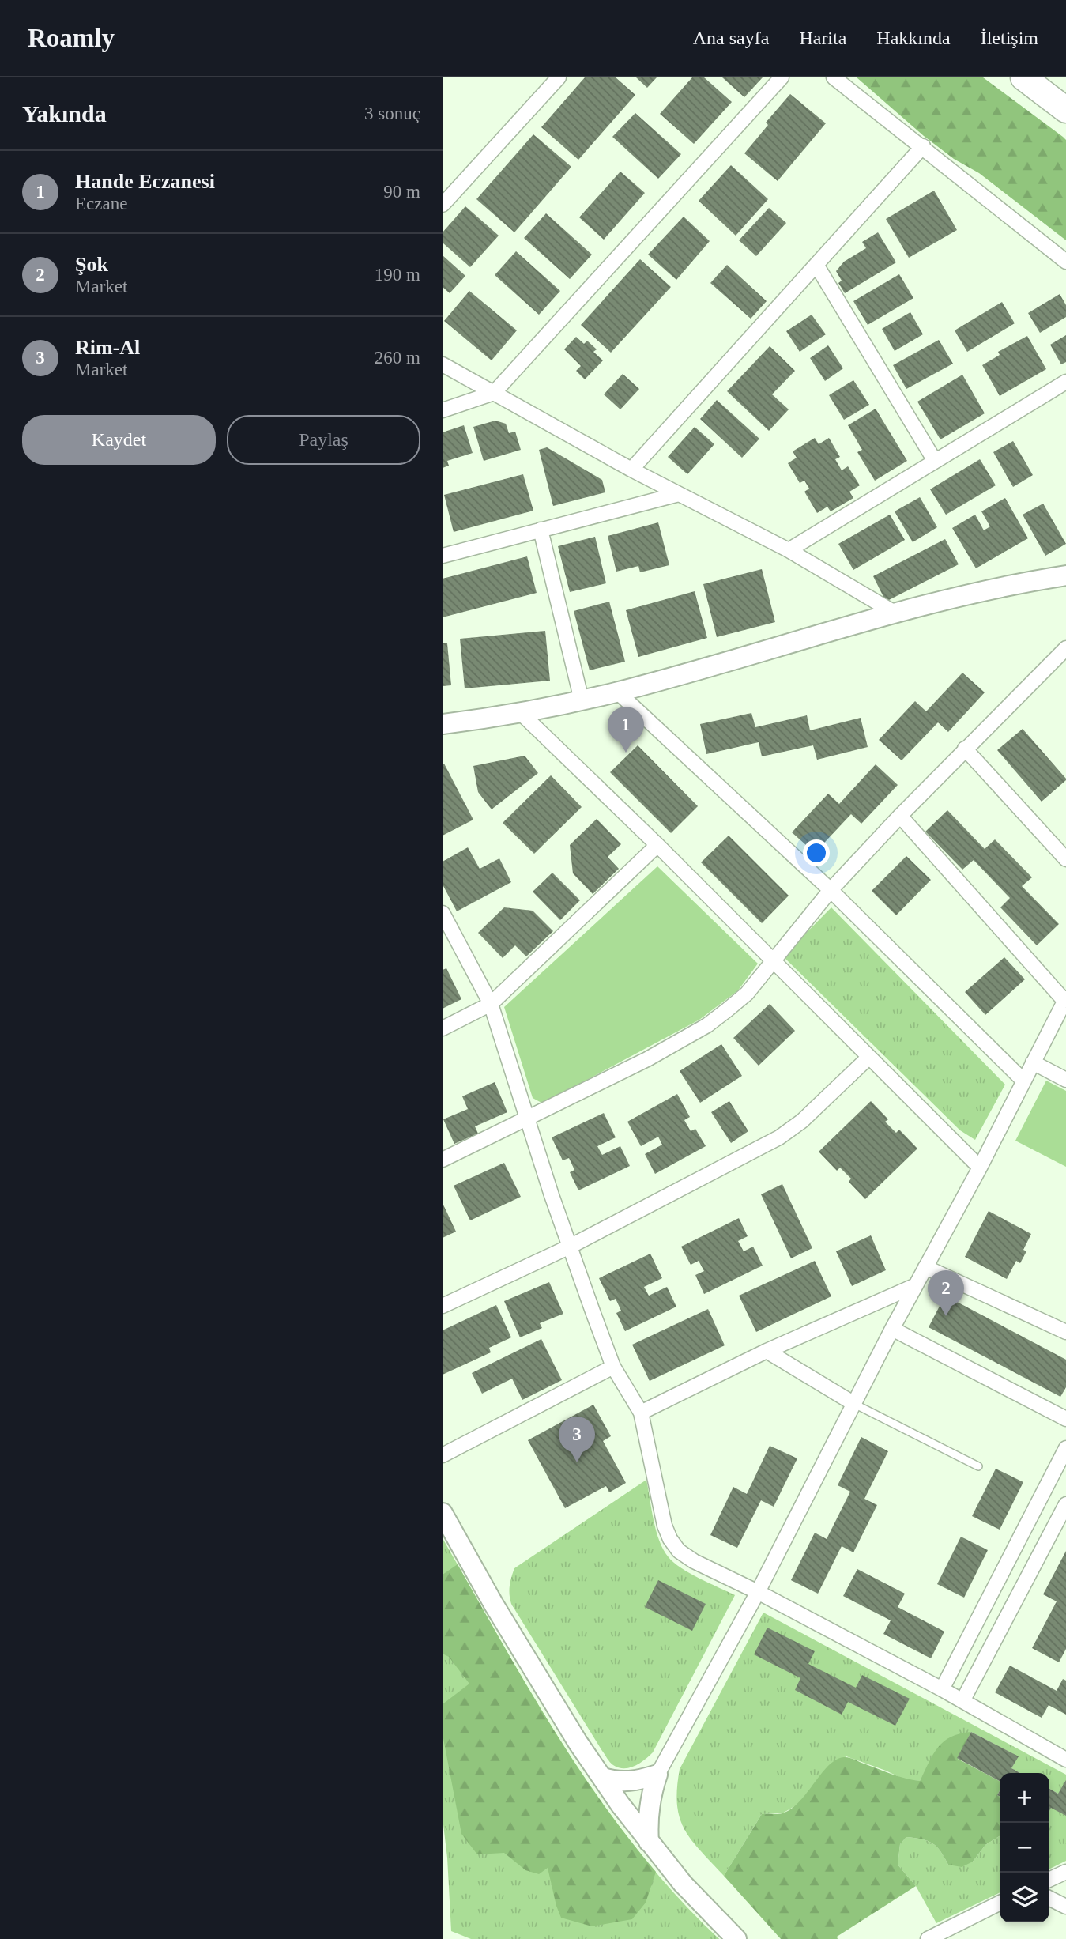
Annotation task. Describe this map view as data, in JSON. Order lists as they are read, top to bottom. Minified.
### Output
{"page":{"header":"Roamly","nav":["Ana sayfa","Harita","Hakkında","İletişim"],"heading":["Yakında","3 sonuç"],"list":[{"mark":"1","name":"Hande Eczanesi","note":"Eczane","value":"90 m"},{"mark":"2","name":"Şok","note":"Market","value":"190 m"},{"mark":"3","name":"Rim-Al","note":"Market","value":"260 m"}],"buttons":["Kaydet","Paylaş"],"pins":["1","2","3"],"map_buttons":["+","−"]}}
